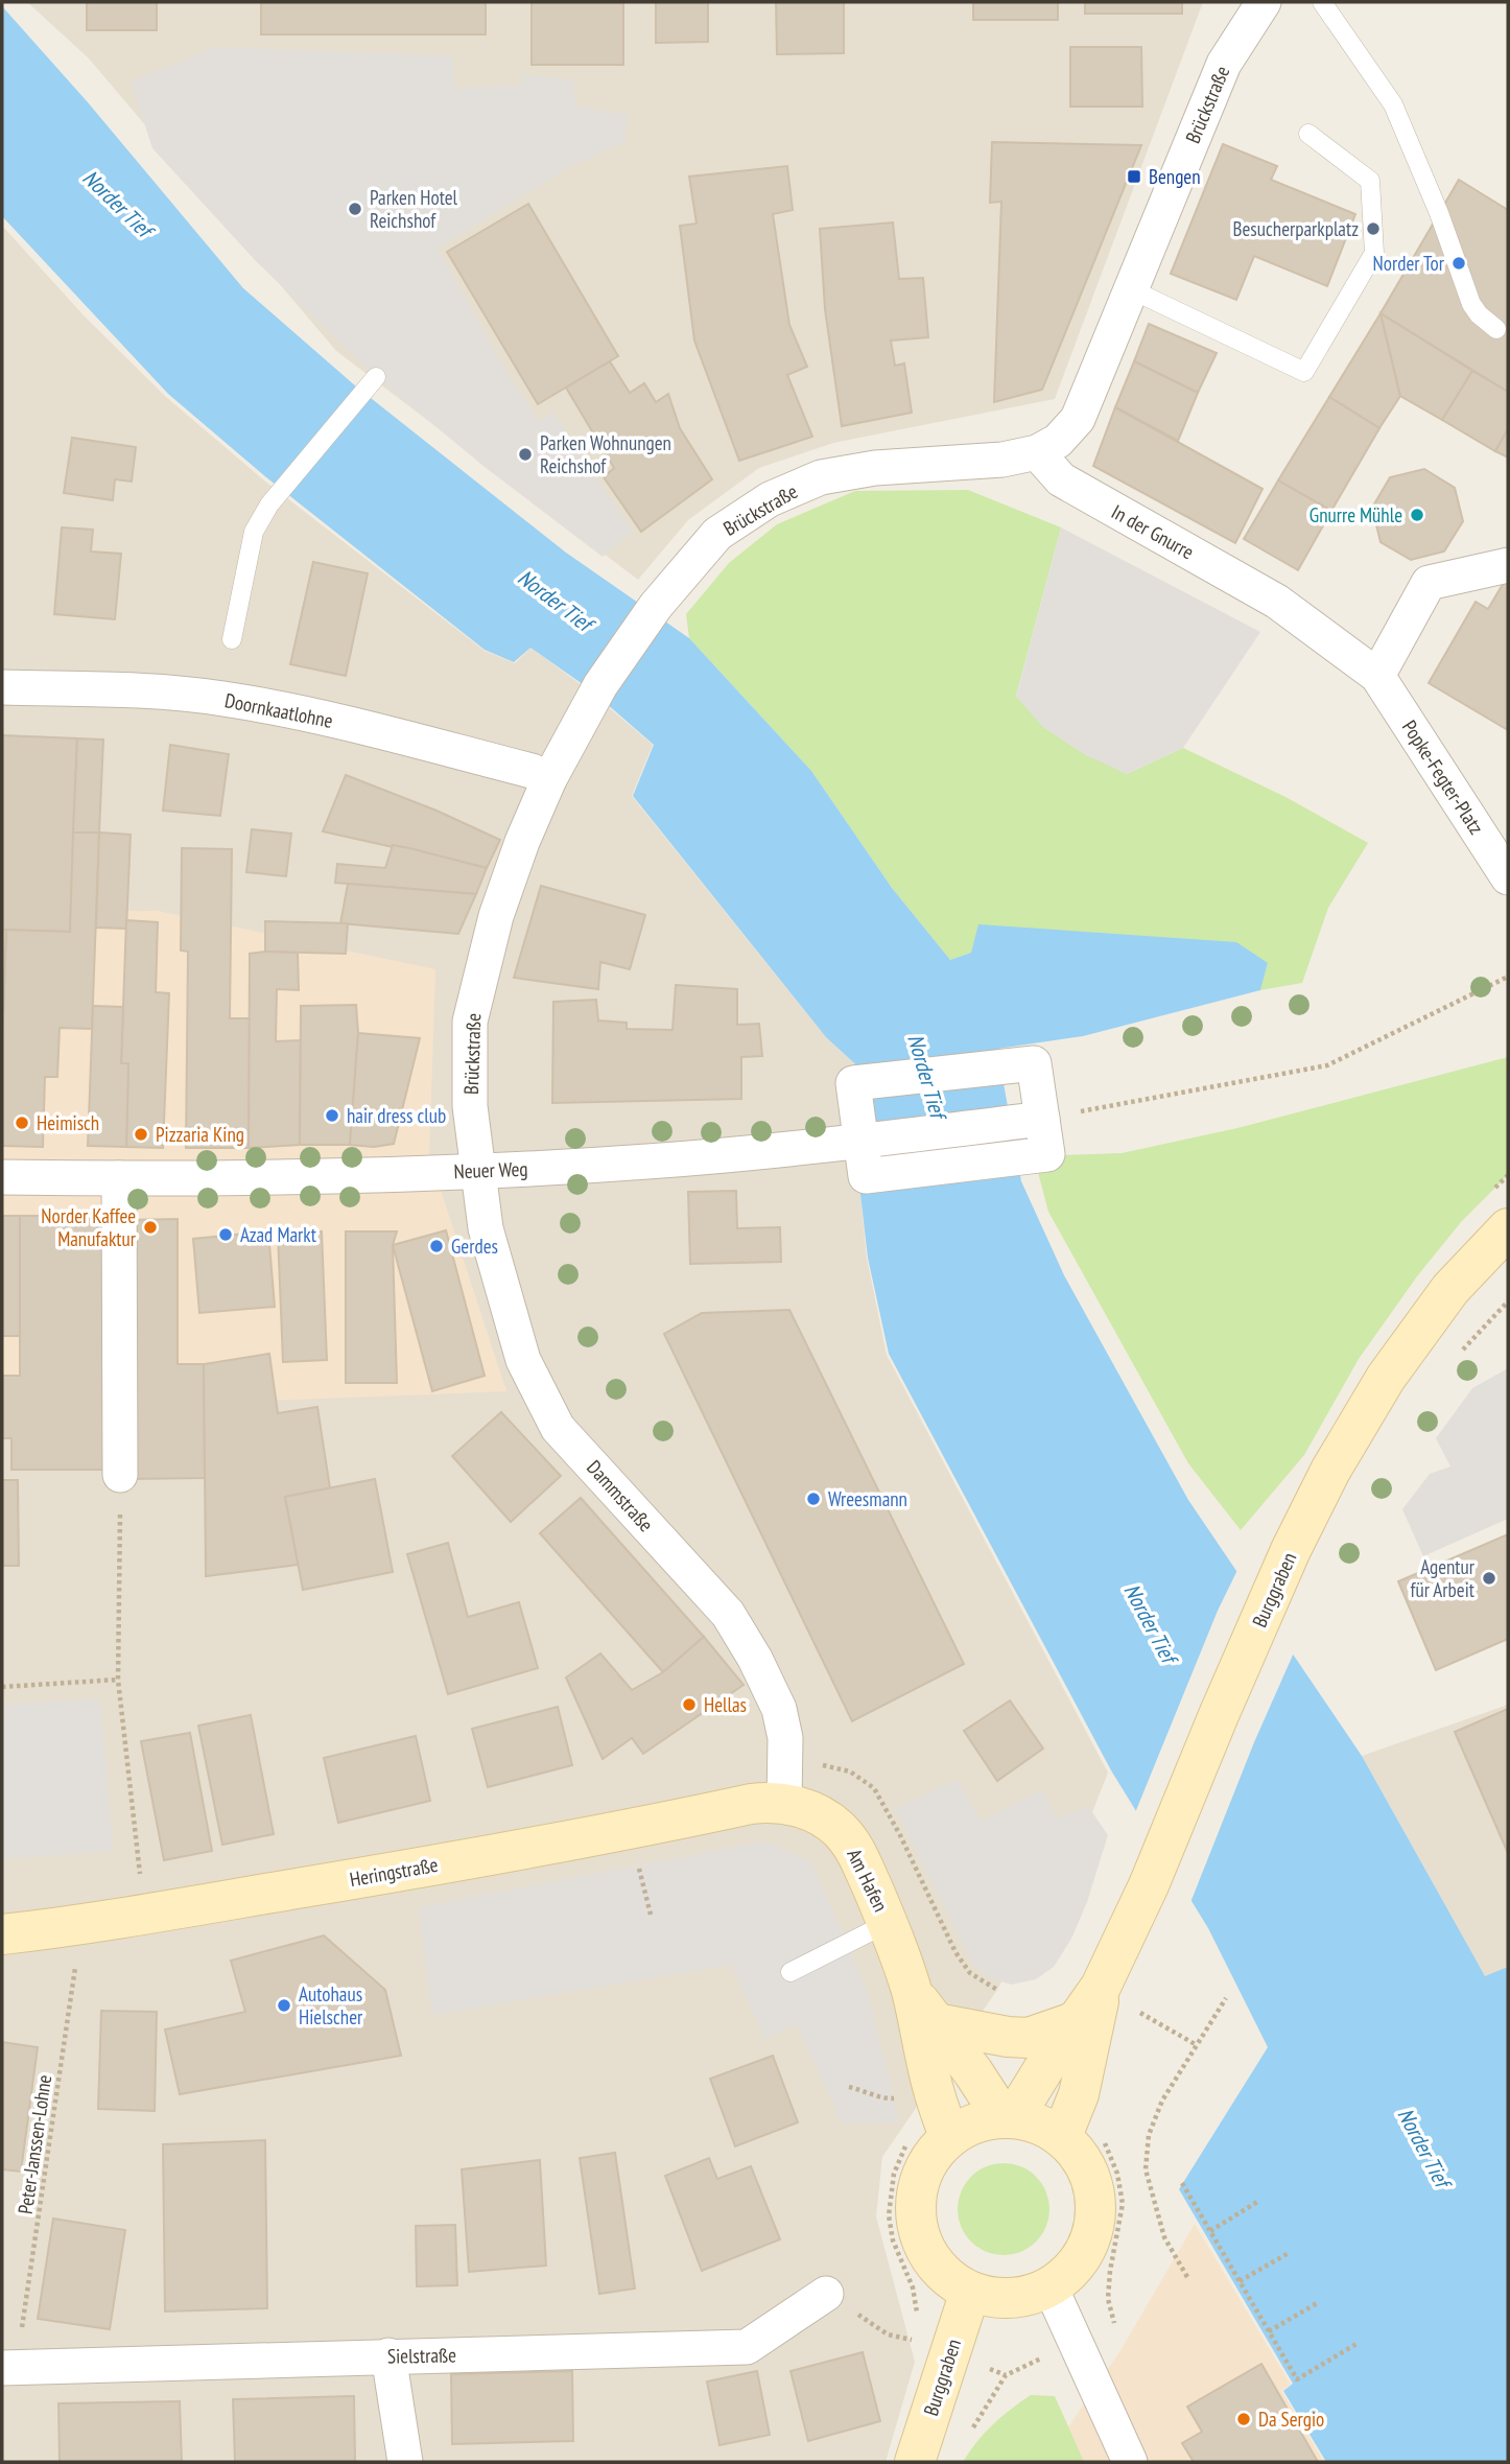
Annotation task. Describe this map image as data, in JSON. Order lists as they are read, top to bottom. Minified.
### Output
{"streets":{"main road":["Burggraben","Heringstraße","Am Hafen"],"street":["Brückstraße","In der Gnurre","Doornkaatlohne","Popke-Fegter-Platz","Neuer Weg","Dammstraße","Sielstraße"],"path":["Peter-Janssen-Lohne"]},"crossings":[["Brückstraße","In der Gnurre"],["Brückstraße","Doornkaatlohne"],["Brückstraße","Neuer Weg"],["Brückstraße","Dammstraße"],["In der Gnurre","Popke-Fegter-Platz"],["Neuer Weg","Dammstraße"],["Dammstraße","Heringstraße"],["Dammstraße","Am Hafen"],["Burggraben","Am Hafen"],["Heringstraße","Am Hafen"],["Heringstraße","Peter-Janssen-Lohne"],["Peter-Janssen-Lohne","Sielstraße"]],"water":["Norder Tief"],"places":{"transit":["Bengen"],"other":["Parken Hotel Reichshof","Besucherparkplatz","Norder Tor","Parken Wohnungen Reichshof","Gnurre Mühle","hair dress club","Heimisch","Pizzaria King","Norder Kaffee Manufaktur","Azad Markt","Gerdes","Wreesmann","Agentur für Arbeit","Hellas","Autohaus Hielscher","Da Sergio"]}}
